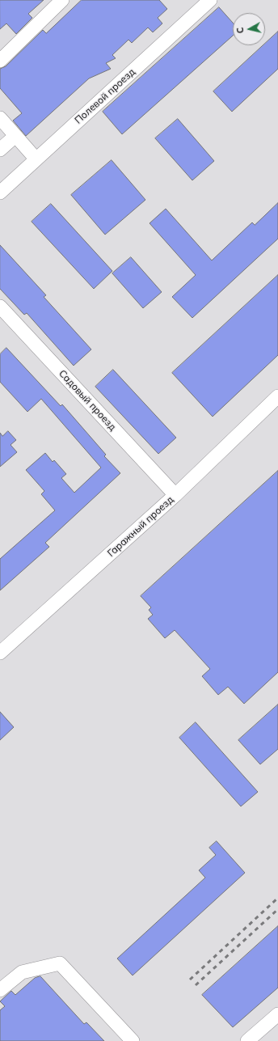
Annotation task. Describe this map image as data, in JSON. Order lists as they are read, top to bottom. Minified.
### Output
{"streets":{"street":["Полевой проезд","Садовый проезд","Гаражный проезд"]},"crossings":[["Садовый проезд","Гаражный проезд"]],"north":"left"}
